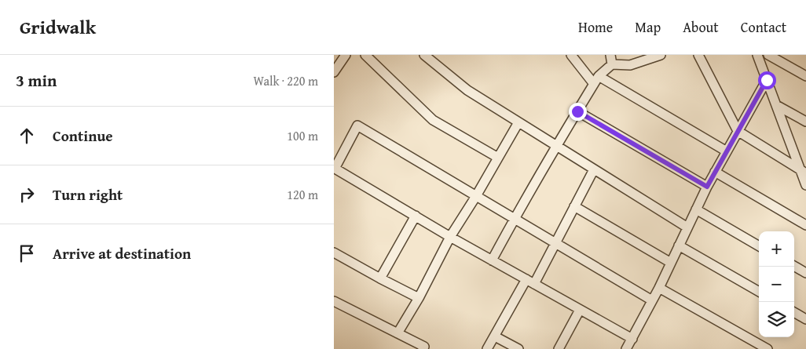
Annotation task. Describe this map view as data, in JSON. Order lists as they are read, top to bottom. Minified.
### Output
{"page":{"header":"Gridwalk","nav":["Home","Map","About","Contact"],"heading":["3 min","Walk · 220 m"],"list":[["Continue","100 m"],["Turn right","120 m"],"Arrive at destination"],"map_buttons":["+","−"]}}
